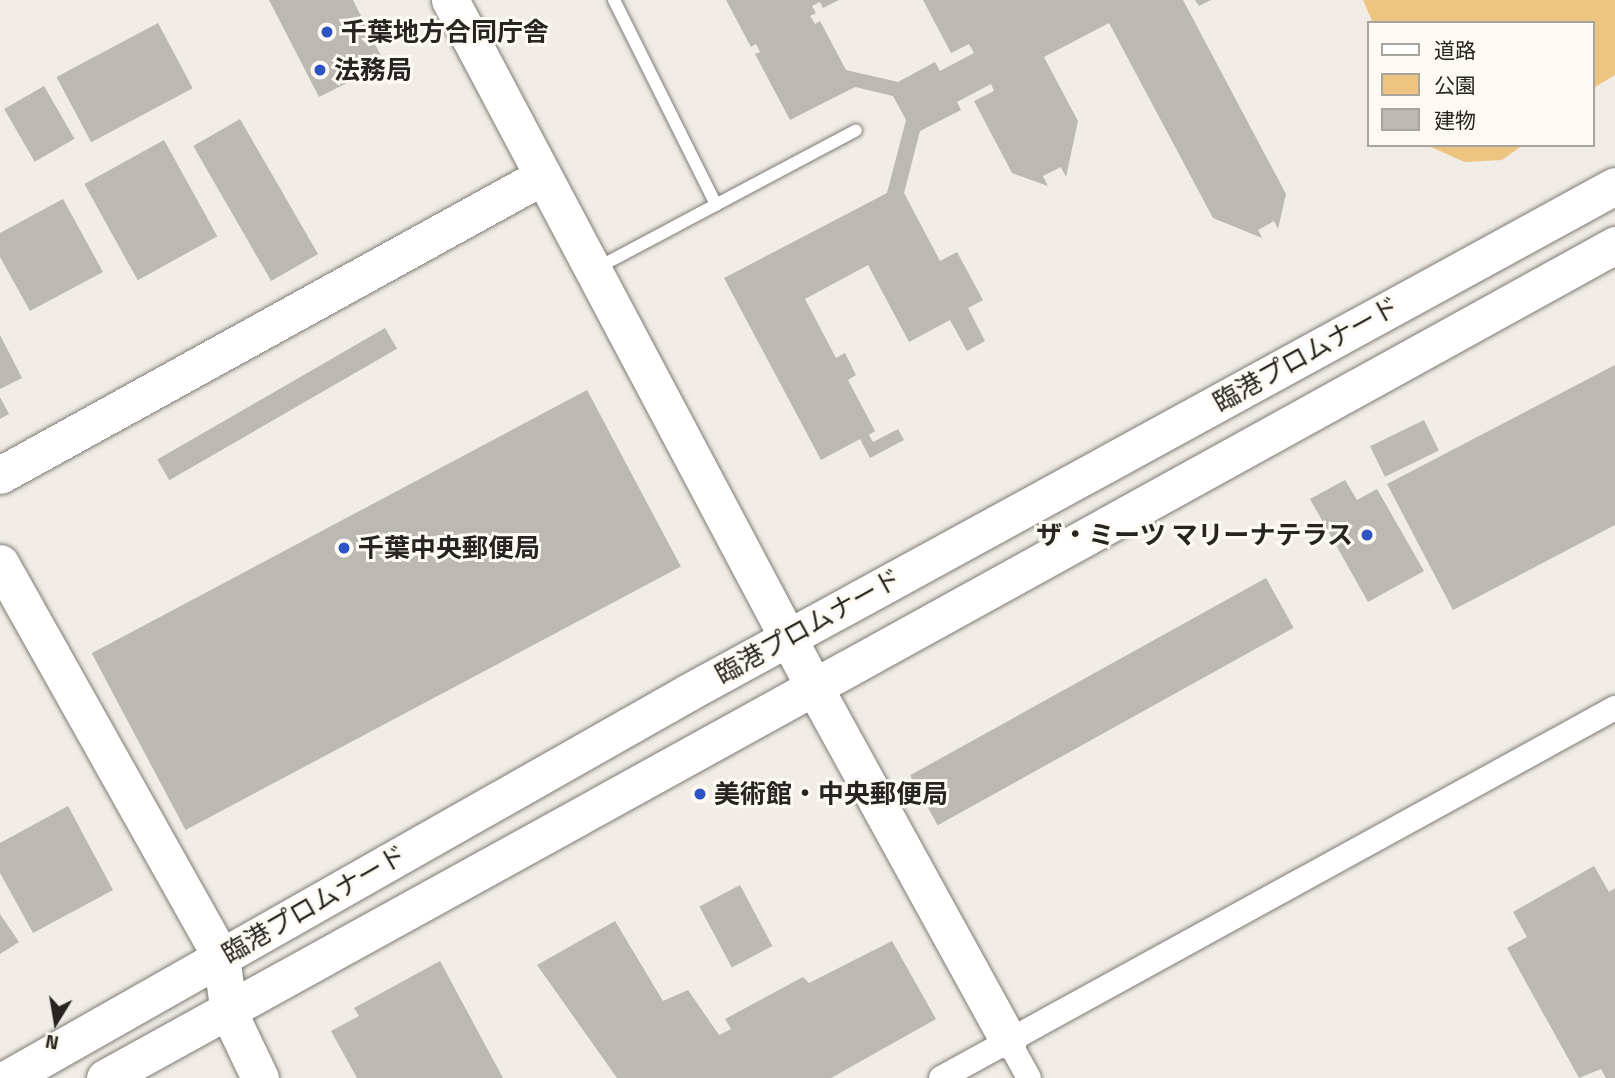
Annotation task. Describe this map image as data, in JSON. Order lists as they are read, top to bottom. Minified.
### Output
{"streets":{"street":["臨港プロムナード"]},"places":["千葉地方合同庁舎","法務局","ザ・ミーツ マリーナテラス","千葉中央郵便局","美術館・中央郵便局"],"legend":["道路","公園","建物"],"north":"bottom"}
